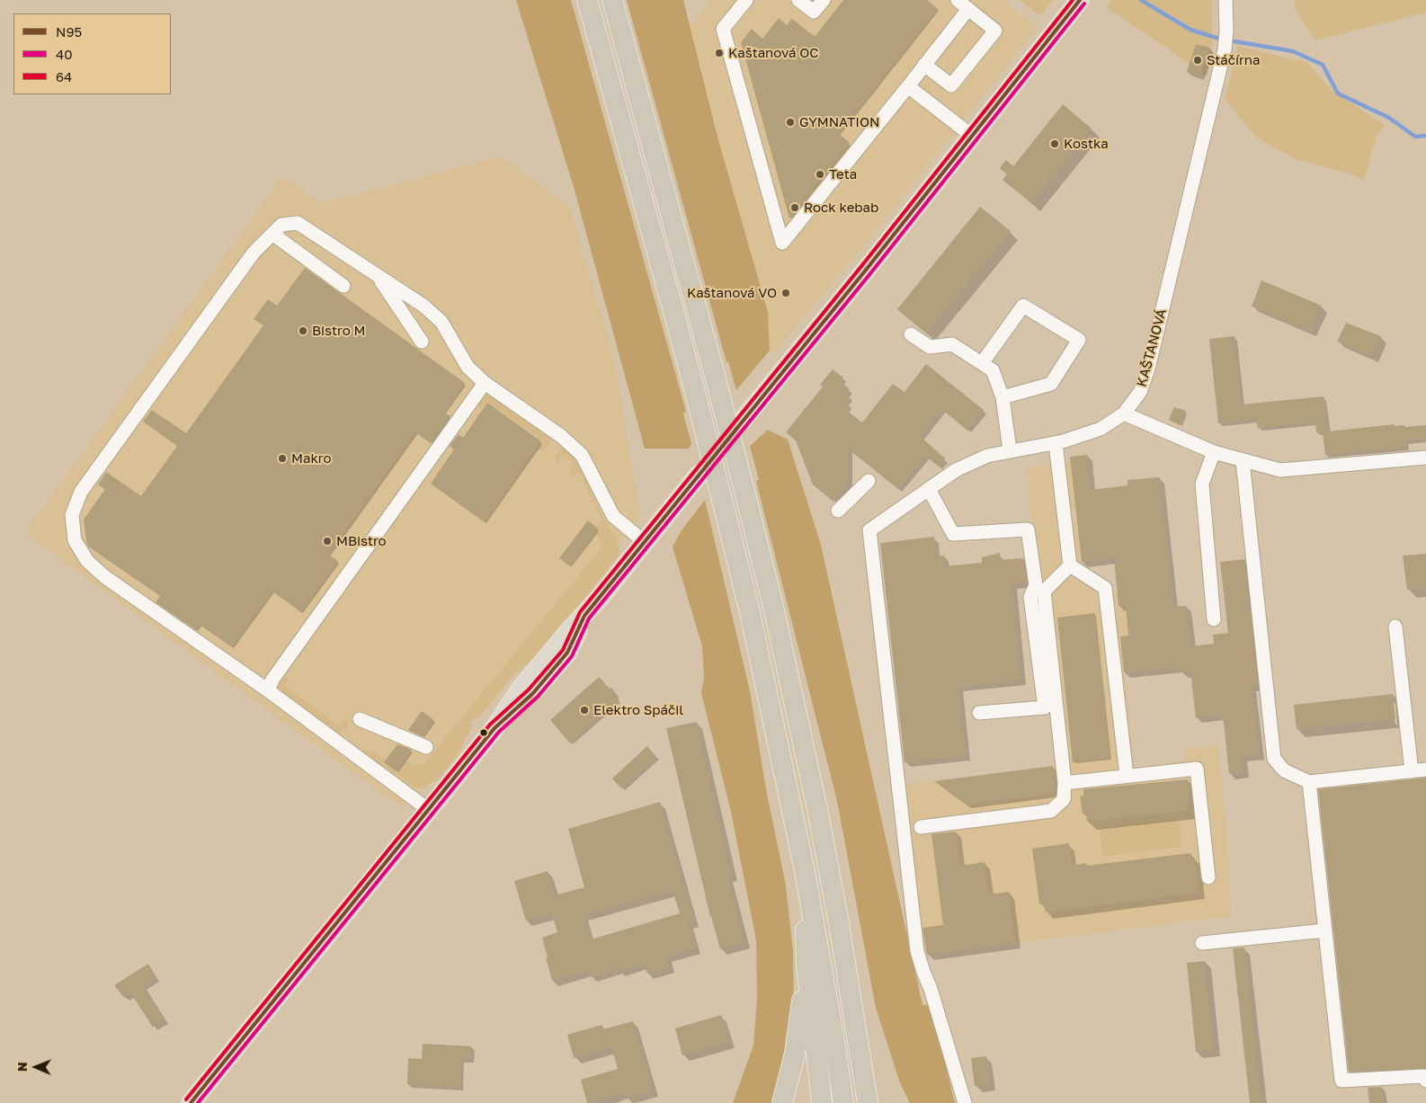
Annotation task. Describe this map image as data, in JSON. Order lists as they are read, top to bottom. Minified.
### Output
{"streets":{"street":["KAŠTANOVÁ"]},"places":["Kaštanová OC","Stáčírna","GYMNATION","Kostka","Teta","Rock kebab","Kaštanová VO","Bistro M","Makro","MBistro","Elektro Spáčil"],"lines":["transit line N95","transit line 64","transit line 40"],"legend":["N95","40","64"],"north":"left"}
